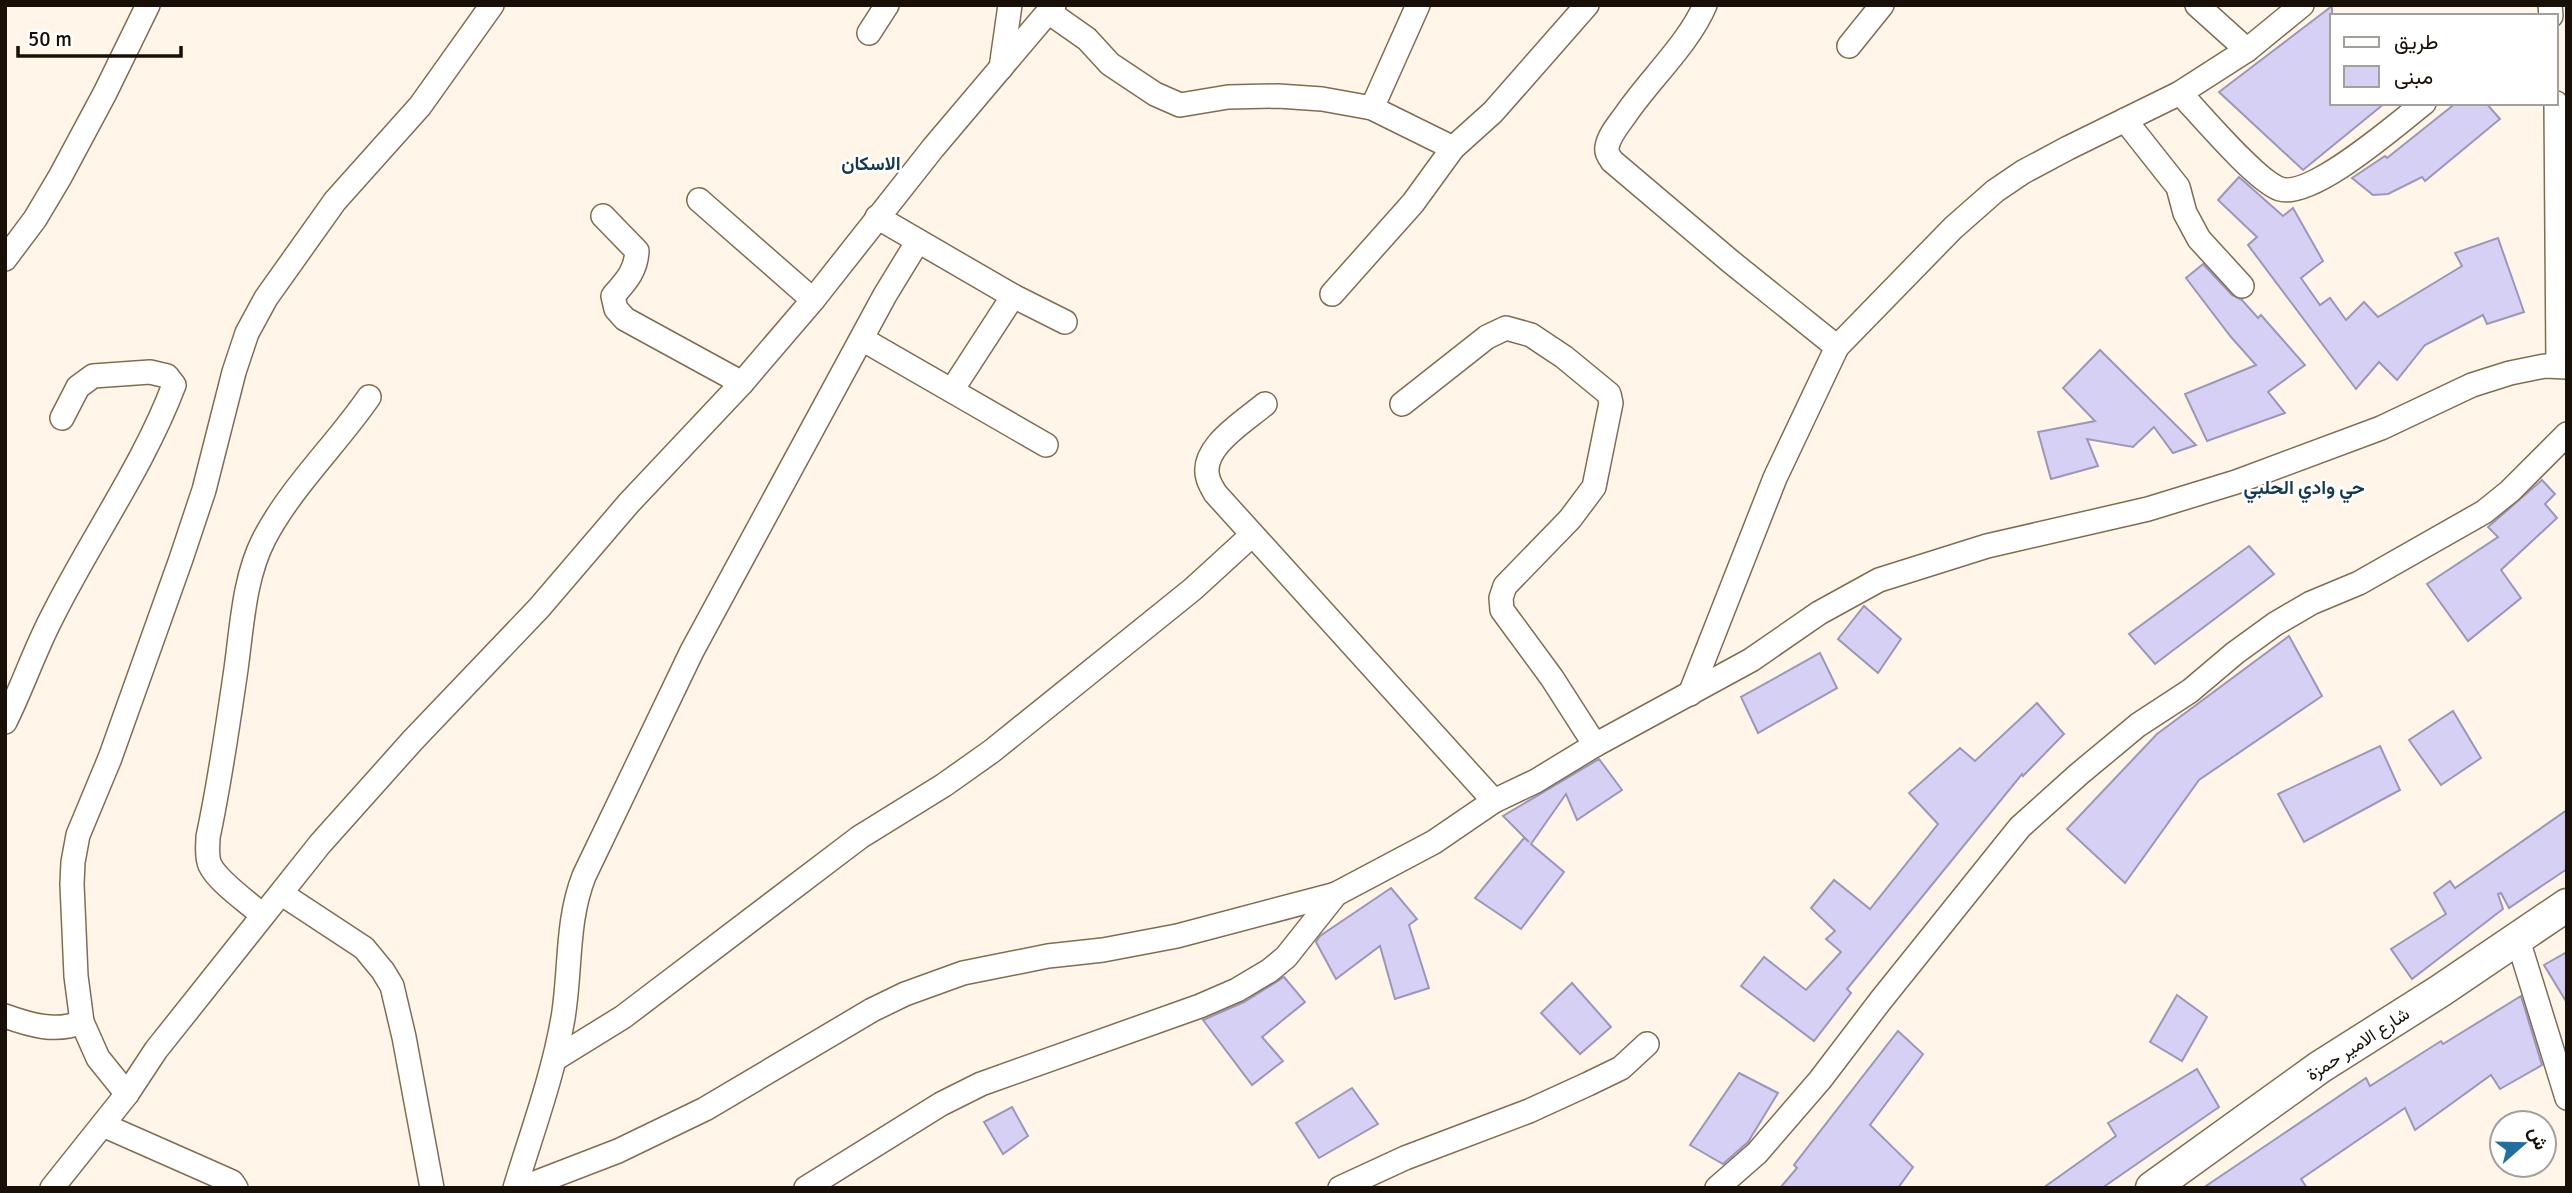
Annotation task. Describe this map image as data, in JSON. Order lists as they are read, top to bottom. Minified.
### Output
{"streets":{"main road":["شارع الامير حمزة"]},"districts":["الاسكان","حي وادي الحلبي"],"legend":["طريق","مبنى"],"scale_bar":"50 m","north":"right"}
